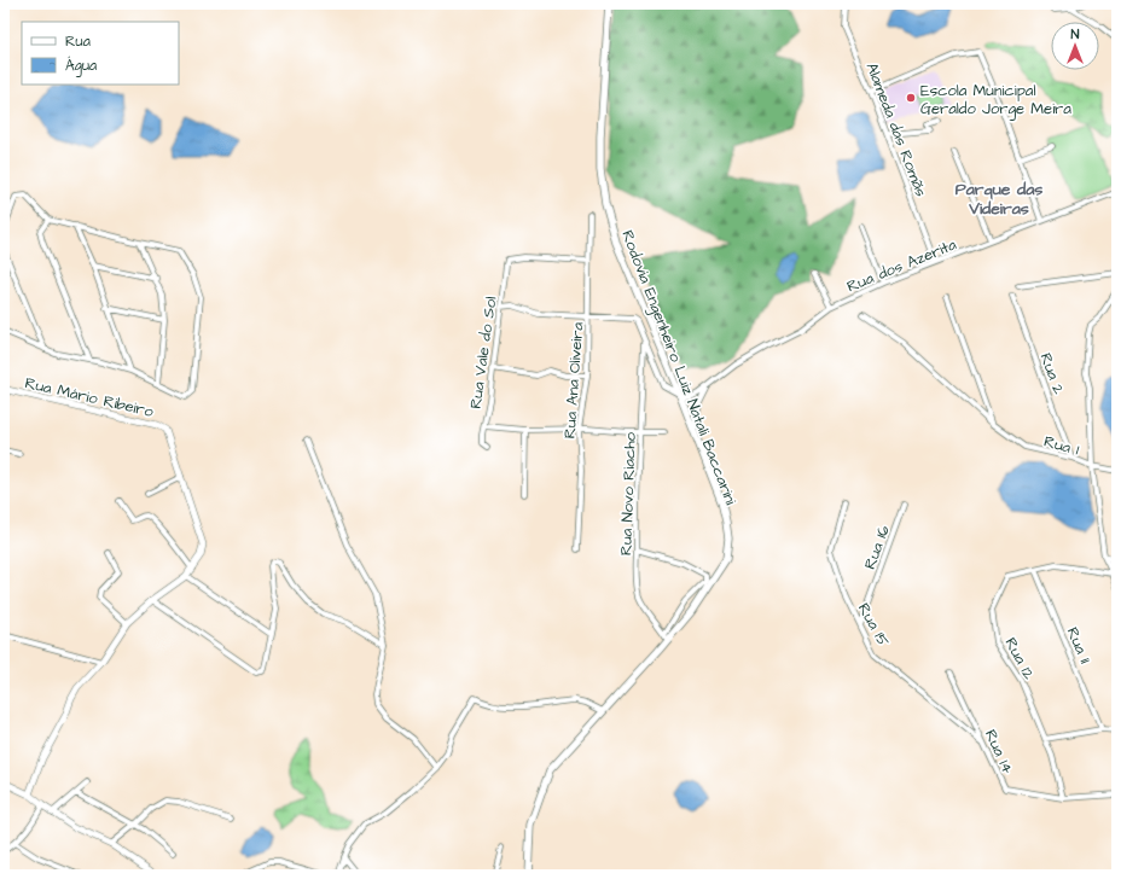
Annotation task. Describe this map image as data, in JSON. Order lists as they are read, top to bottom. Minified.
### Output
{"streets":{"main road":["Rodovia Engenheiro Luiz Natali Baccarini"],"street":["Alameda das Romãs","Rua dos Azerita","Rua Vale do Sol","Rua 2","Rua Ana Oliveira","Rua Mário Ribeiro","Rua 1","Rua Novo Riacho","Rua 16","Rua 15","Rua 11","Rua 12","Rua 14"]},"crossings":[["Alameda das Romãs","Rua dos Azerita"],["Rua dos Azerita","Rodovia Engenheiro Luiz Natali Baccarini"],["Rua Vale do Sol","Rua Ana Oliveira"],["Rodovia Engenheiro Luiz Natali Baccarini","Rua Novo Riacho"],["Rua 2","Rua 1"],["Rua 1","Rua 12"],["Rua 16","Rua 15"],["Rua 15","Rua 14"],["Rua 11","Rua 12"],["Rua 12","Rua 14"]],"districts":["Parque das Videiras"],"places":["Escola Municipal Geraldo Jorge Meira"],"legend":["Rua","Água"],"north":"top"}
